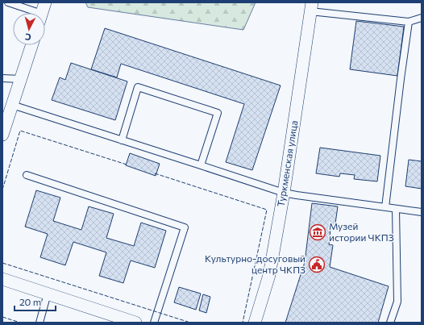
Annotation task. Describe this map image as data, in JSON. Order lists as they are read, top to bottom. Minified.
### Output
{"streets":{"street":["Туркменская улица"]},"places":{"museum":["Музей истории ЧКПЗ"],"public building":["Культурно-досуговый центр ЧКПЗ"]},"scale_bar":"20 m","north":"bottom"}
